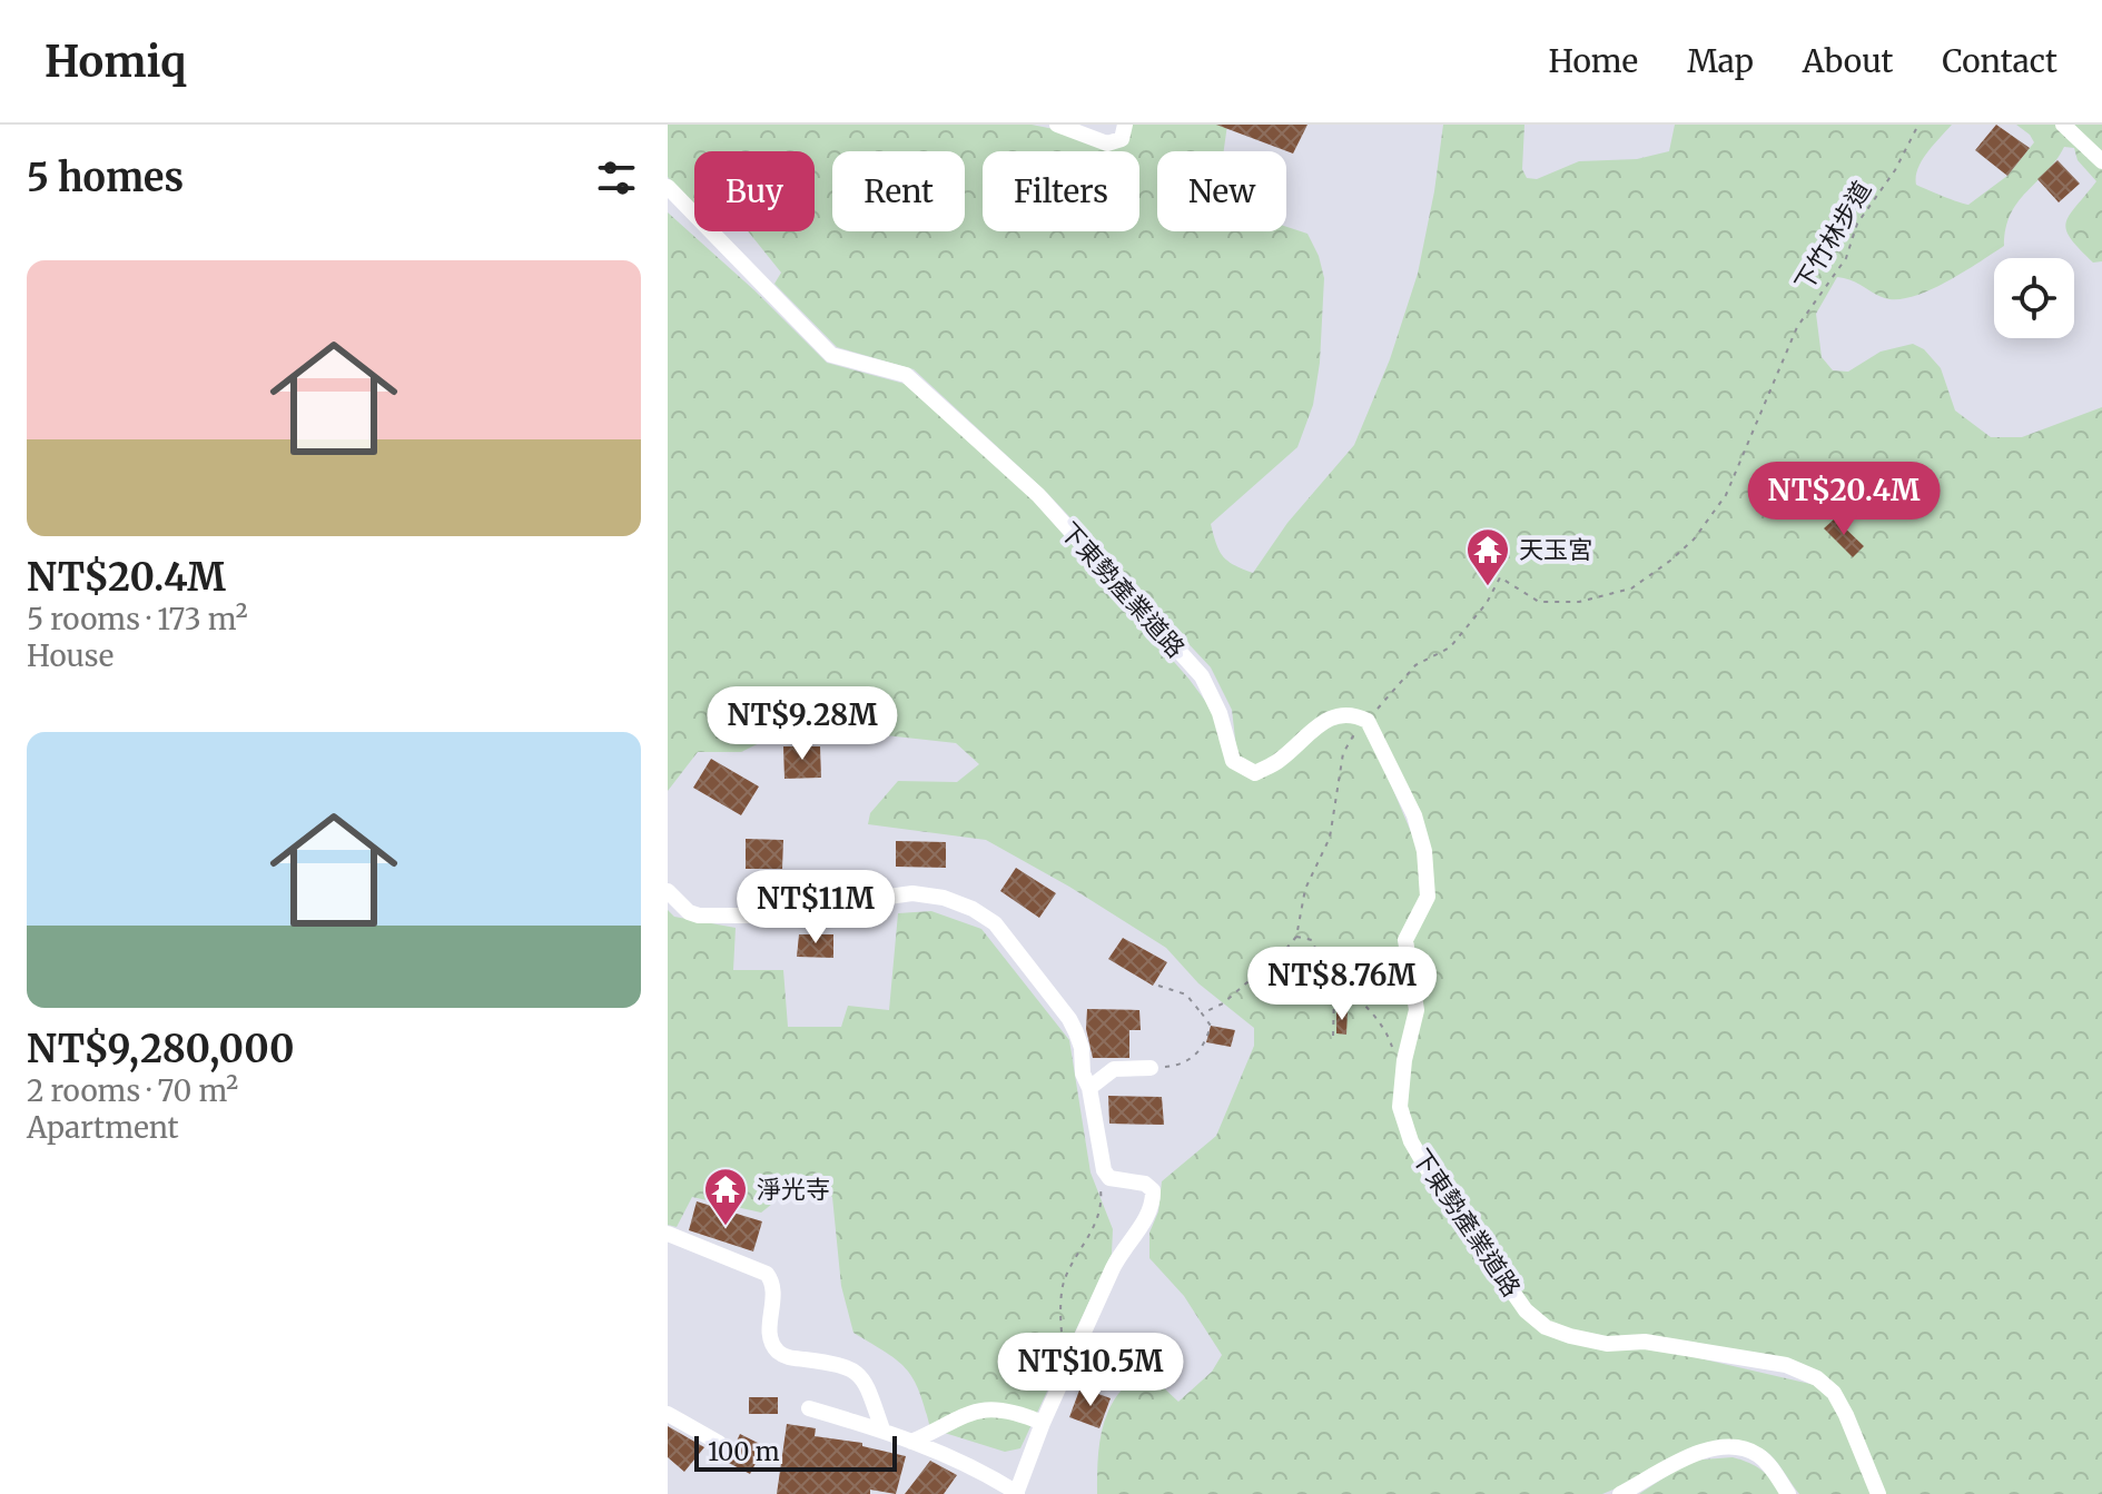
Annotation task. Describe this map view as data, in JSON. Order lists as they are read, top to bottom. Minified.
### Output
{"streets":{"street":["下東勢產業道路"],"path":["下竹林步道"]},"crossings":[["下竹林步道","下東勢產業道路"]],"places":{"temple":["天玉宮","淨光寺"]},"scale_bar":"100 m","page":{"header":"Homiq","nav":["Home","Map","About","Contact"],"heading":"5 homes","chip":["Buy","Rent","Filters","New"],"list":[{"name":"NT$20.4M","note":"5 rooms · 173 m² · House"},{"name":"NT$9,280,000","note":"2 rooms · 70 m² · Apartment"}],"price":["NT$20.4M","NT$9.28M","NT$11M","NT$8.76M","NT$10.5M"],"scale":"100 m"}}
